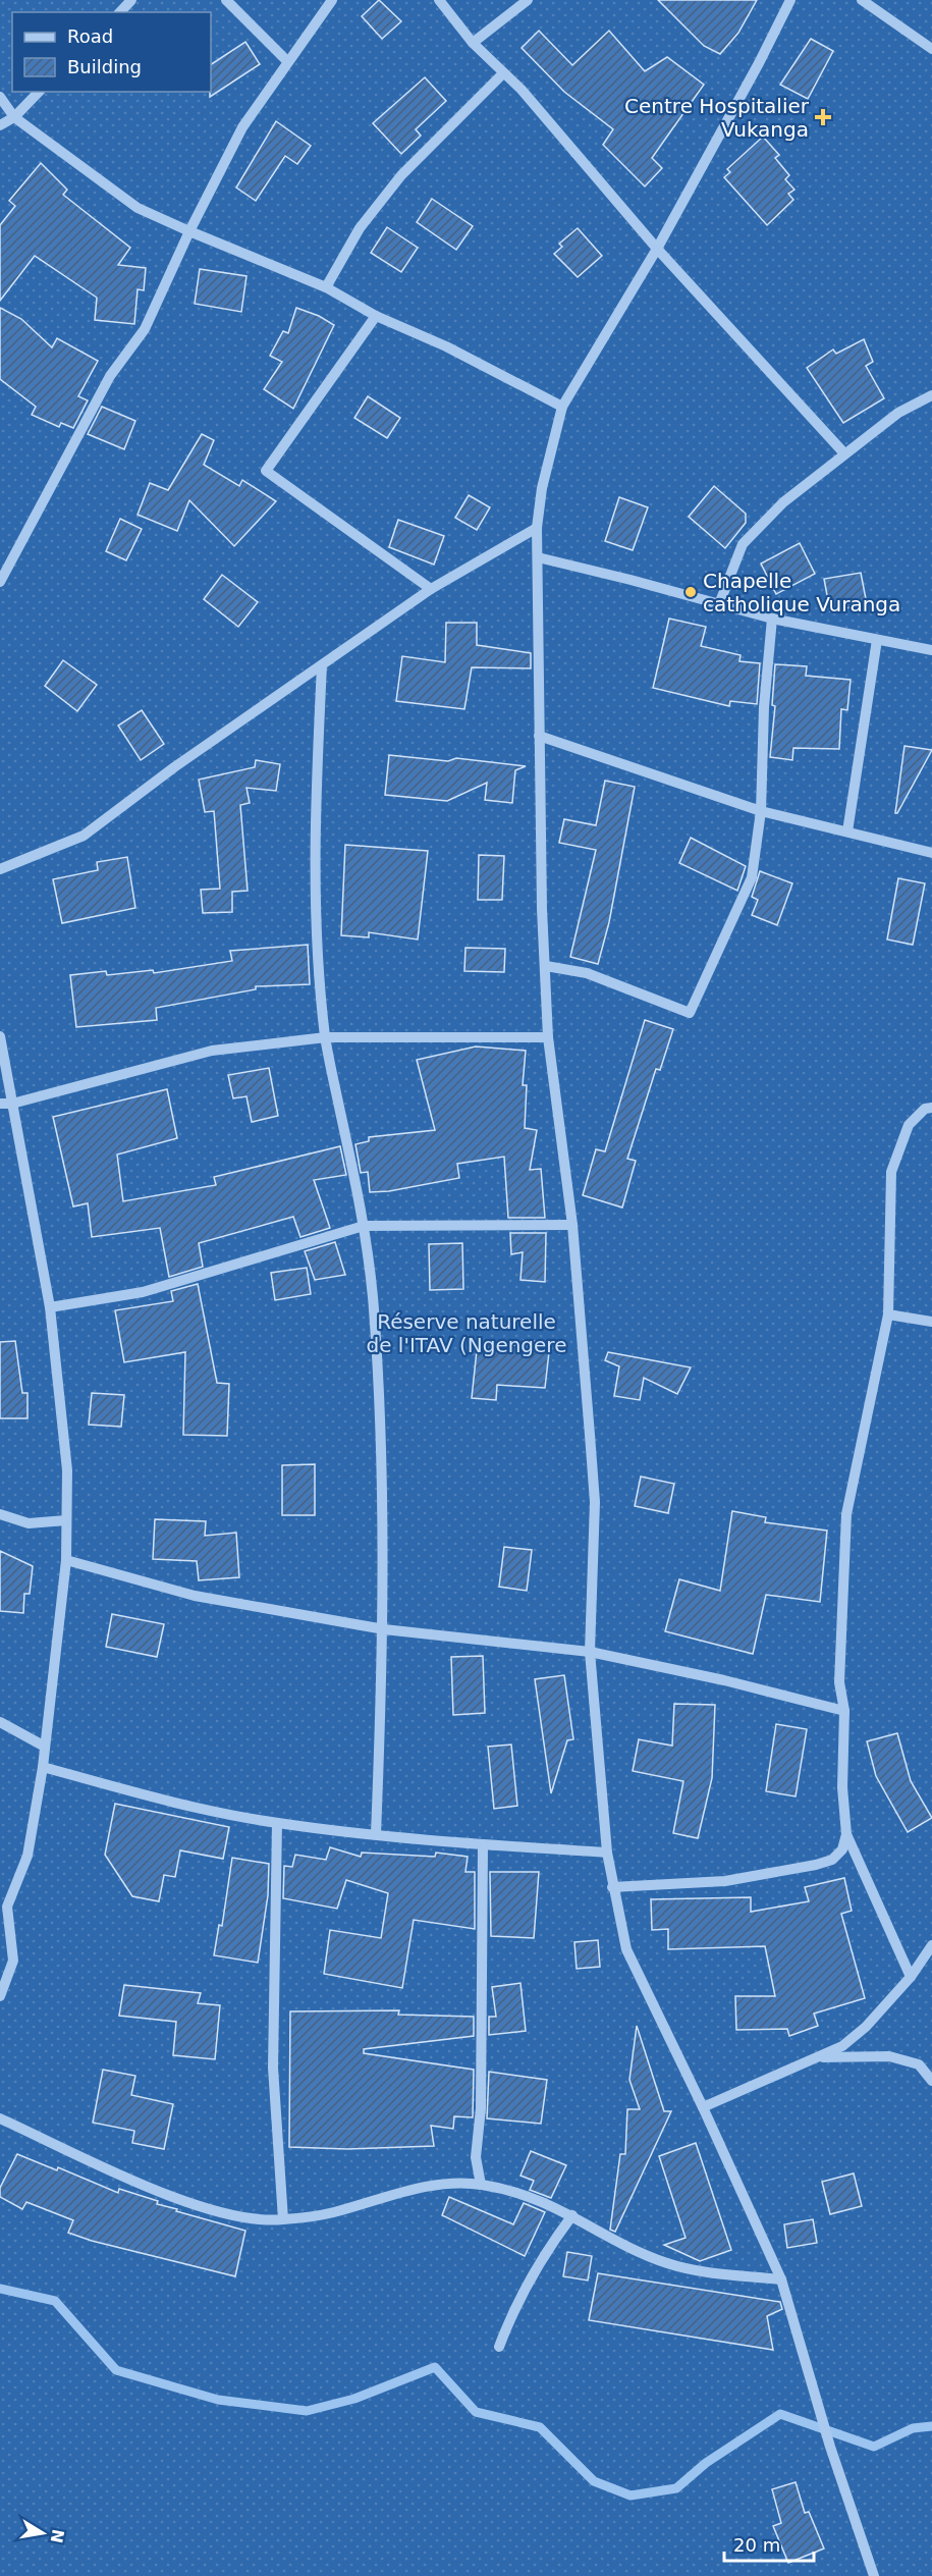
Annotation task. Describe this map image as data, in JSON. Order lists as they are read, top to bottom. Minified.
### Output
{"parks":["Réserve naturelle de l'ITAV (Ngengere"],"places":{"health":["Centre Hospitalier Vukanga"],"other":["Chapelle catholique Vuranga"]},"legend":["Road","Building"],"scale_bar":"20 m","north":"right"}
